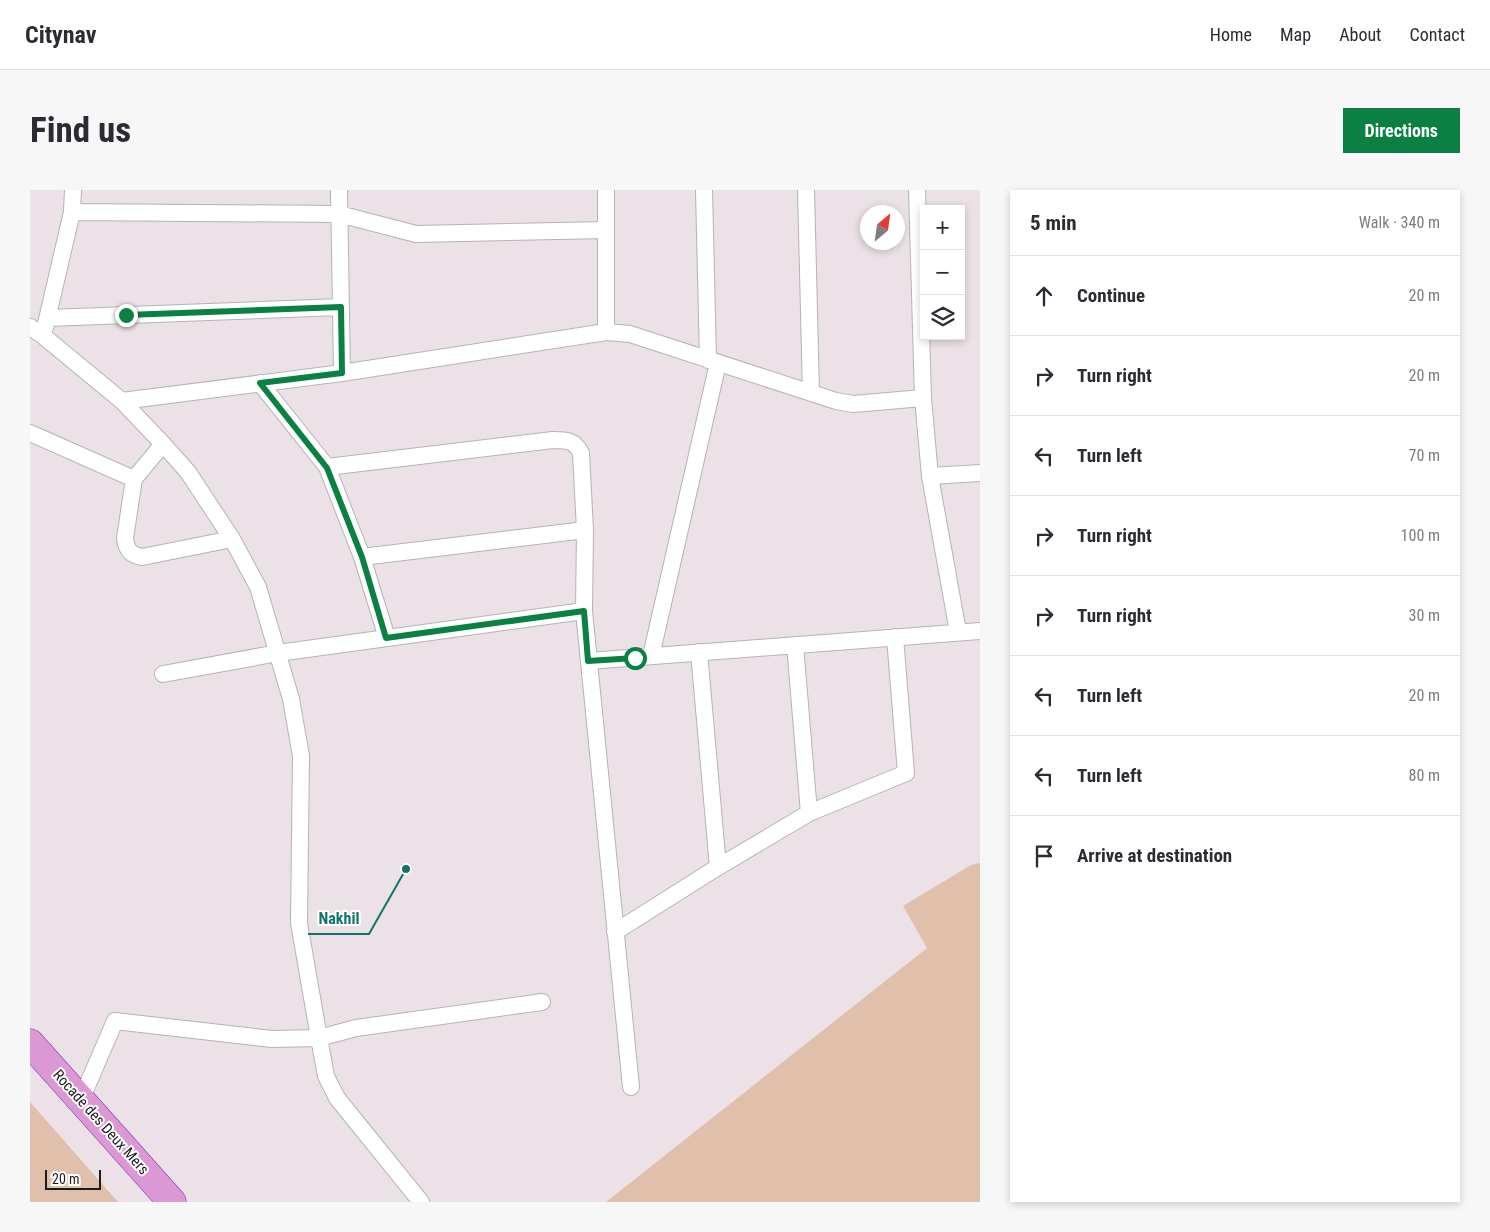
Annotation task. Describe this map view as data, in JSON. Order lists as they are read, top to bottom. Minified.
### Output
{"streets":{"highway":["Rocade des Deux Mers"]},"places":["Nakhil"],"scale_bar":"20 m","north":"top right","page":{"header":"Citynav","nav":["Home","Map","About","Contact"],"buttons":"Directions","title":"Find us","heading":["5 min","Walk · 340 m"],"map_buttons":["+","−"],"list":[["Continue","20 m"],["Turn right","20 m"],["Turn left","70 m"],["Turn right","100 m"],["Turn right","30 m"],["Turn left","20 m"],["Turn left","80 m"],"Arrive at destination"],"scale":"20 m"}}
